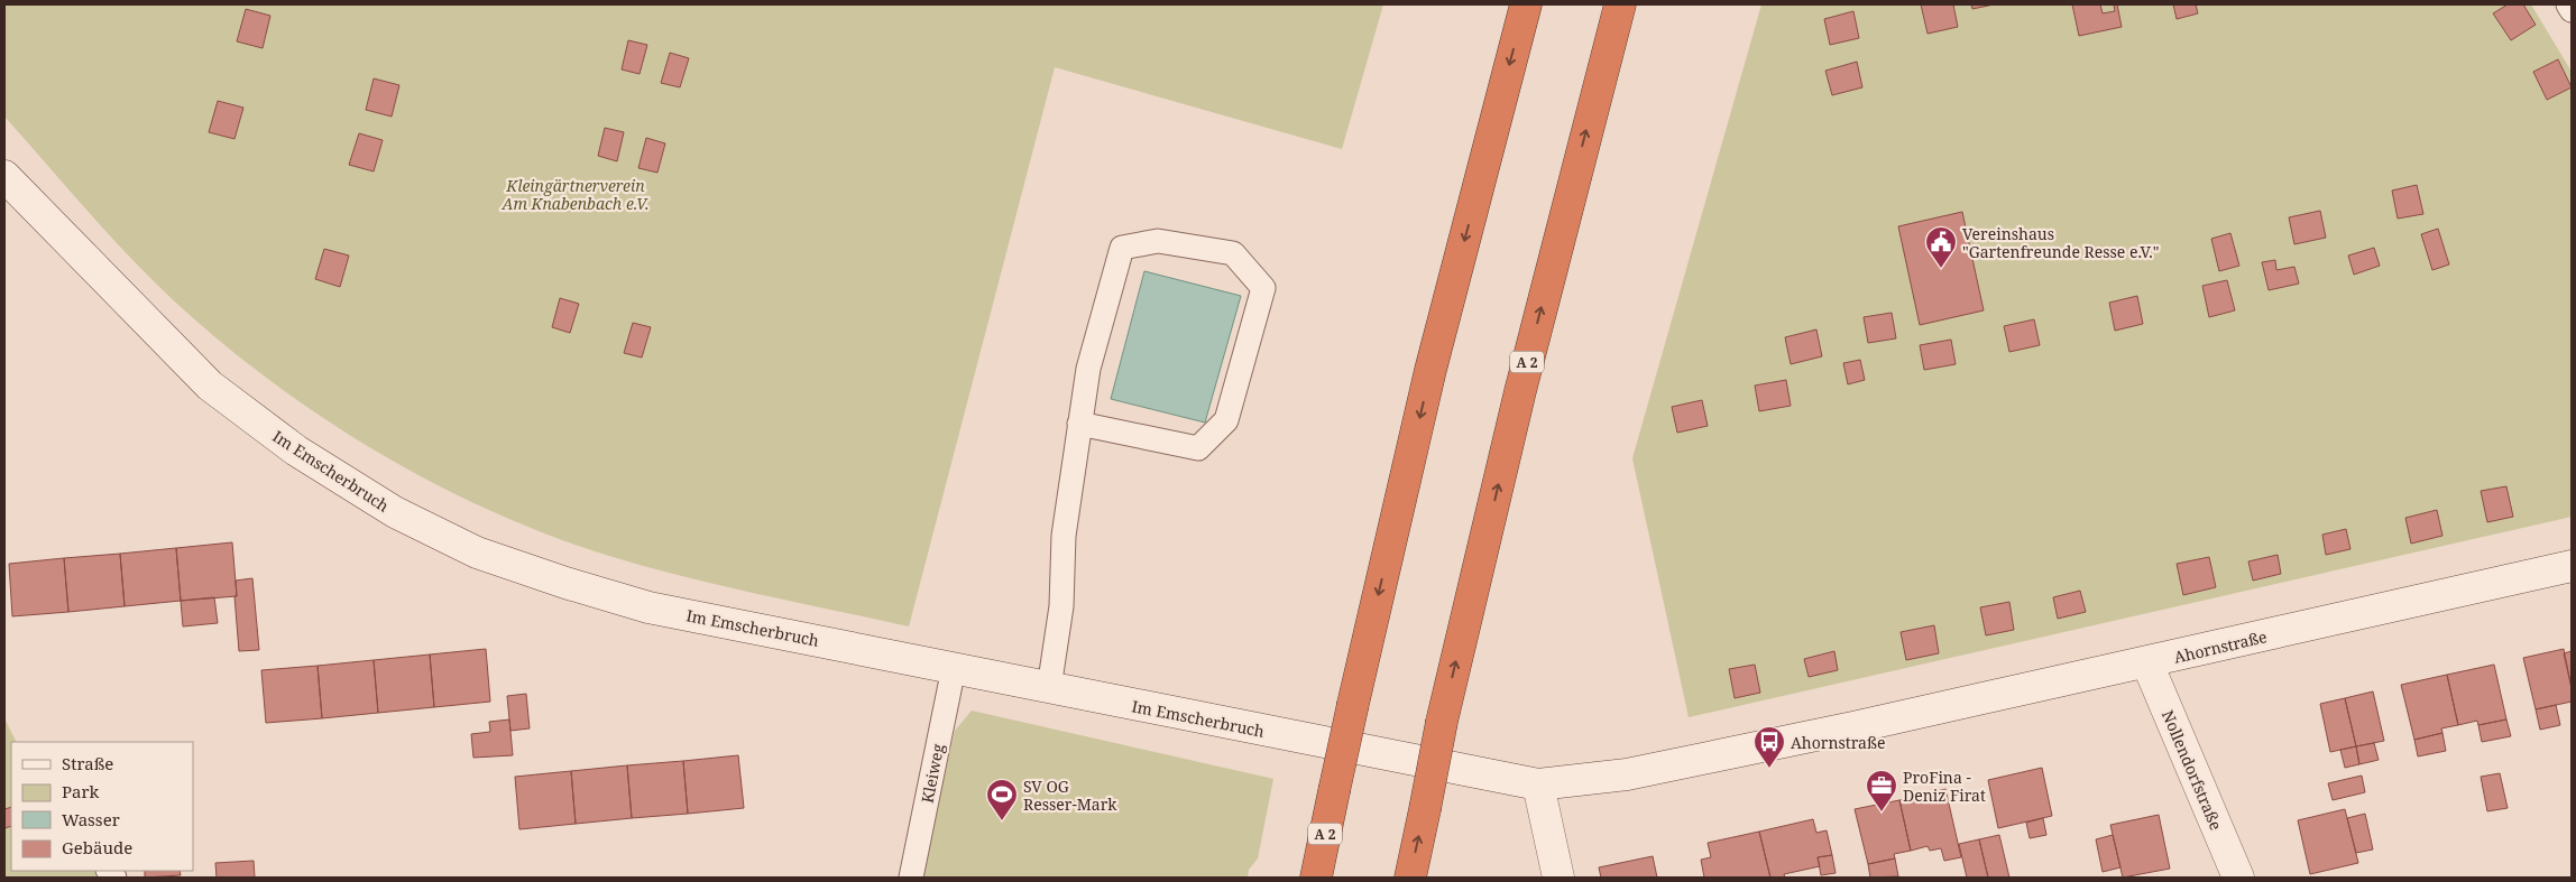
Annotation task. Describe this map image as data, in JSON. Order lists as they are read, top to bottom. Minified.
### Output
{"streets":{"highway":["A 2"],"street":["Im Emscherbruch","Ahornstraße","Nollendorfstraße"],"lane":["Kleiweg"]},"crossings":[["Im Emscherbruch","Ahornstraße"],["Im Emscherbruch","Kleiweg"],["Ahornstraße","Nollendorfstraße"]],"parks":["Kleingärtnerverein Am Knabenbach e.V."],"places":{"public building":["Vereinshaus \"Gartenfreunde Resse e.V.\""],"bus stop":["Ahornstraße"],"office":["ProFina - Deniz Firat"],"sports":["SV OG Resser-Mark"]},"legend":["Straße","Park","Wasser","Gebäude"]}
